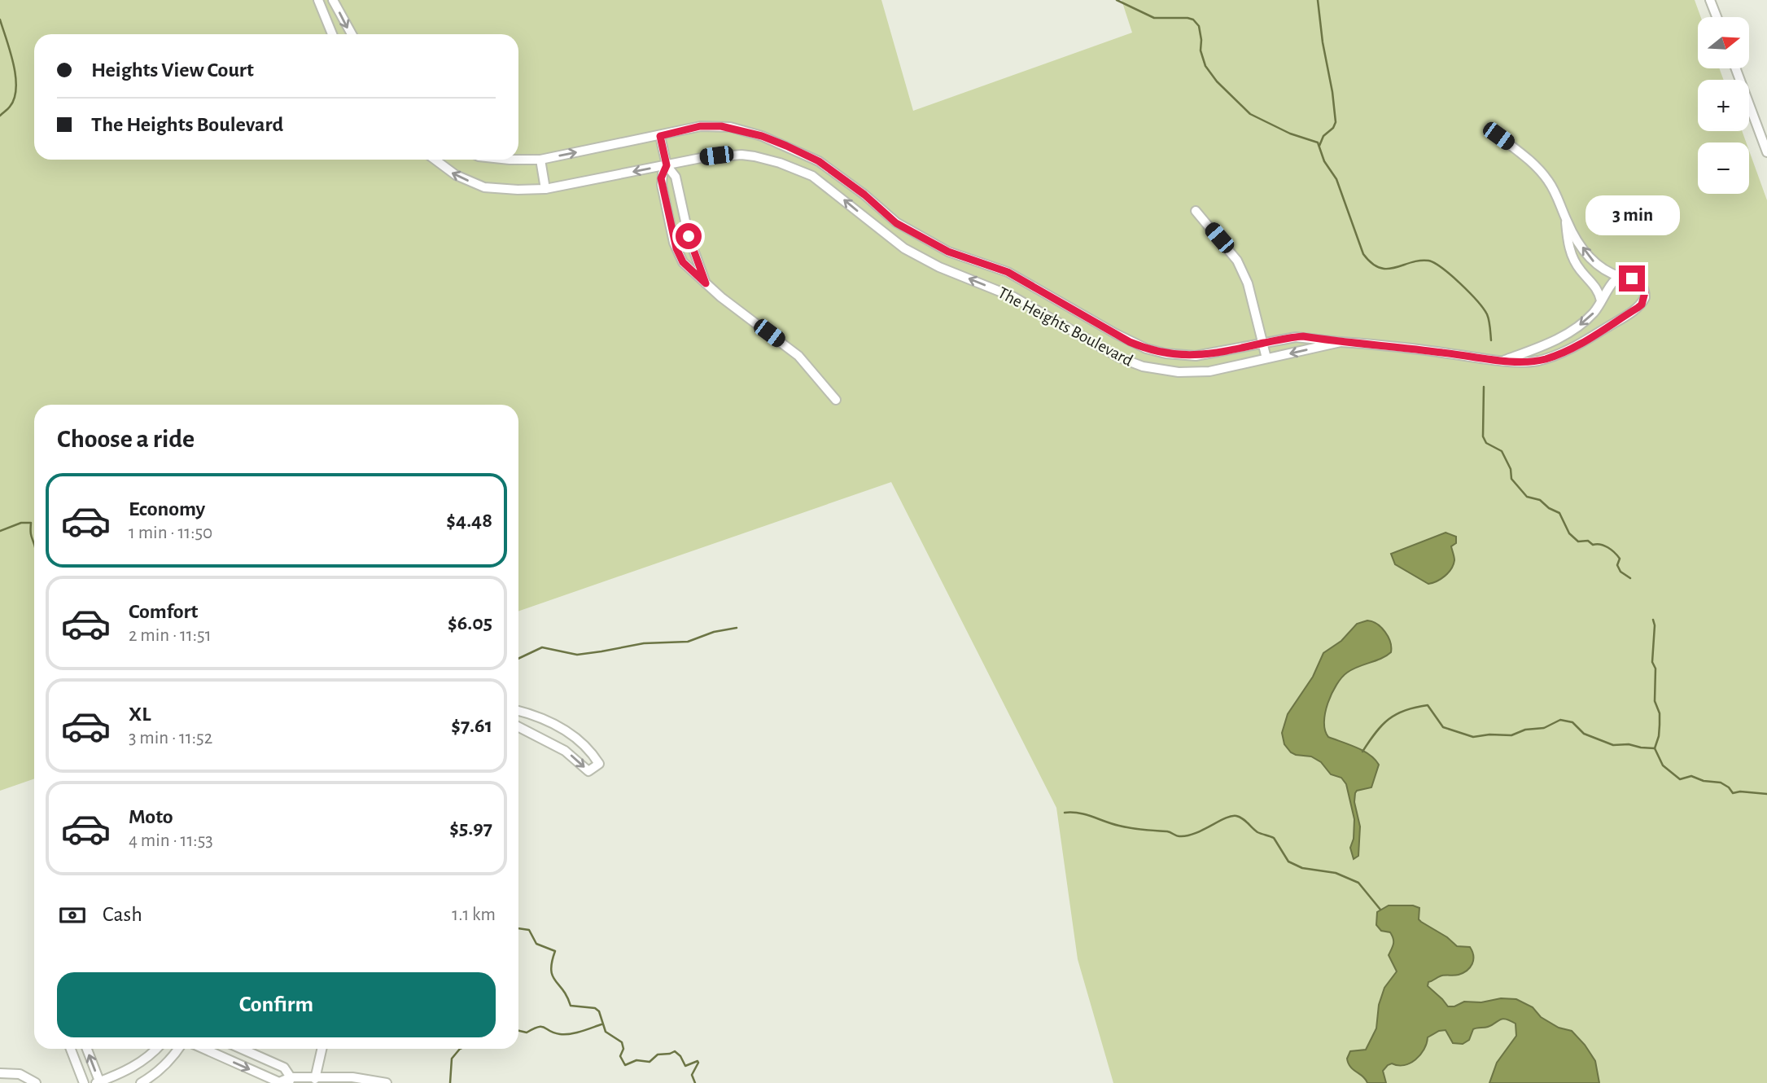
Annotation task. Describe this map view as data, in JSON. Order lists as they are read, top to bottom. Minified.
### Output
{"streets":{"street":["The Heights Boulevard"]},"north":"right","page":{"map_buttons":["+","−"],"banner":["Heights View Court","The Heights Boulevard"],"bubble":"3 min","heading":"Choose a ride","list":[{"name":"Economy","note":"1 min · 11:50","value":"$4.48"},{"name":"Comfort","note":"2 min · 11:51","value":"$6.05"},{"name":"XL","note":"3 min · 11:52","value":"$7.61"},{"name":"Moto","note":"4 min · 11:53","value":"$5.97"}],"pay":["Cash","1.1 km"],"buttons":"Confirm"}}
